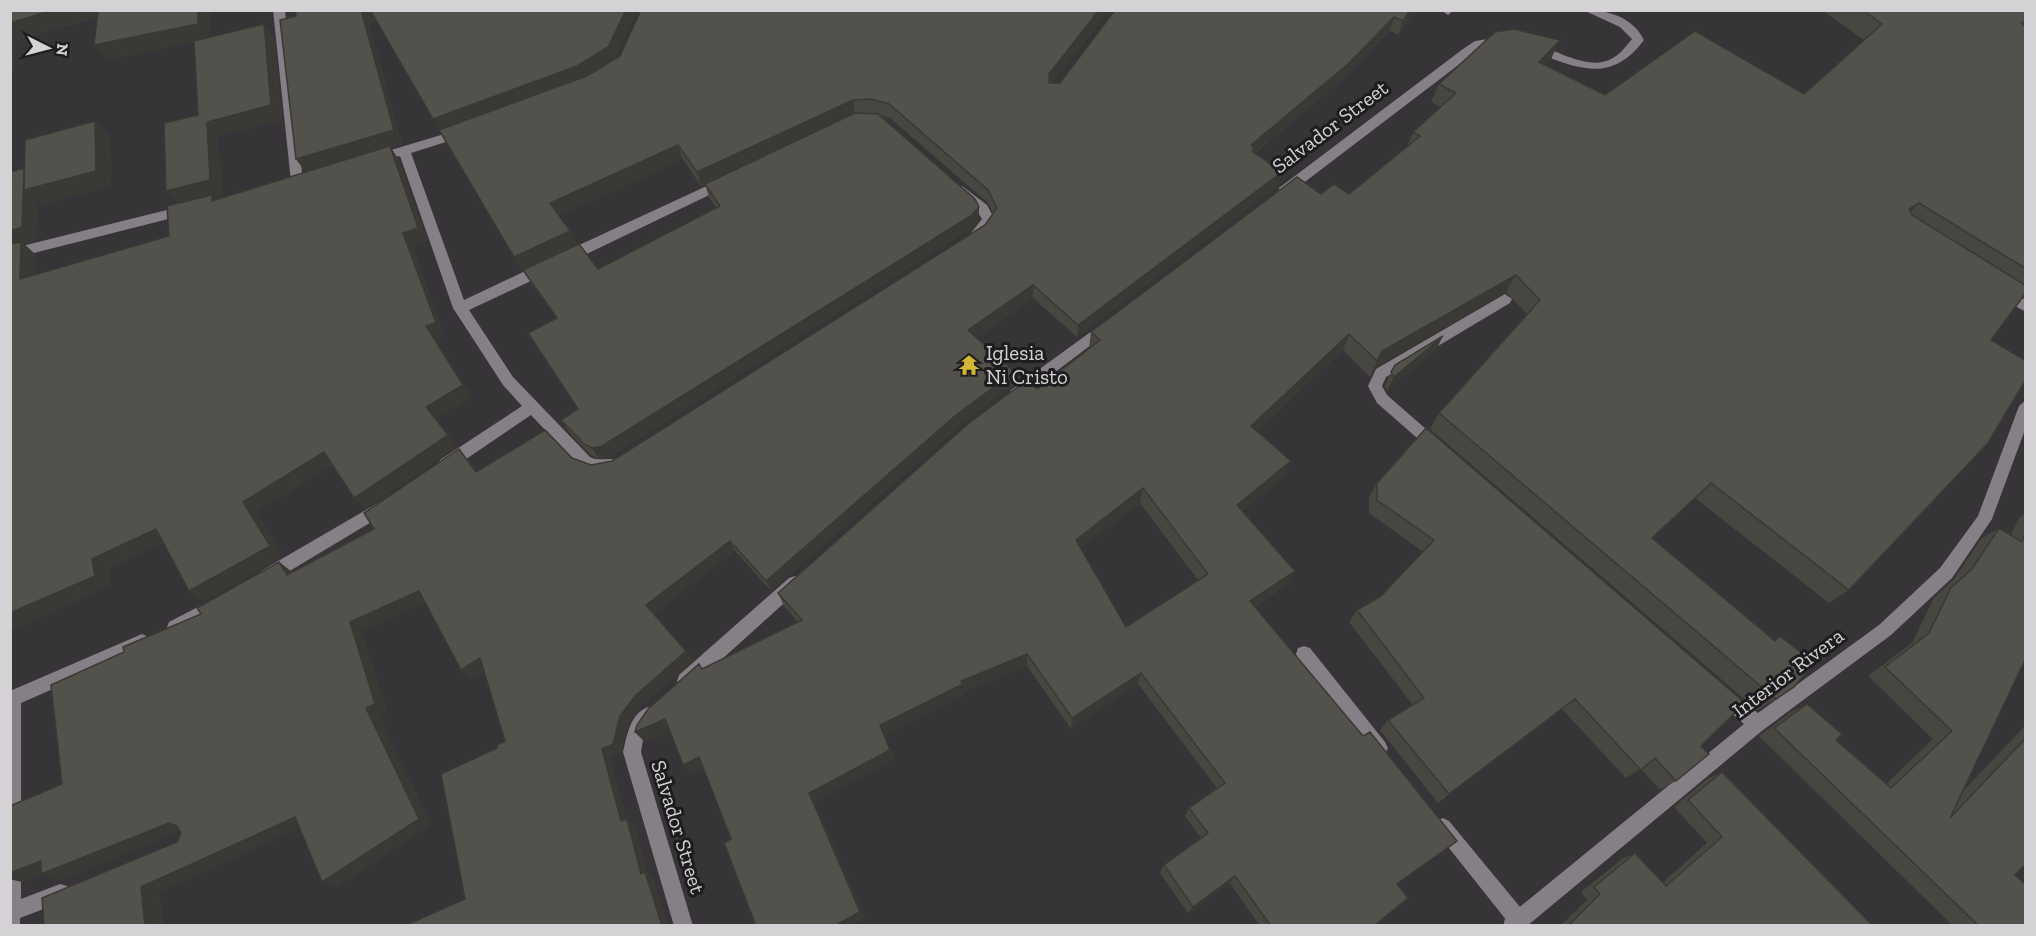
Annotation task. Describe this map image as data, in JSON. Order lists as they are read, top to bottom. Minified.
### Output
{"streets":{"street":["Salvador Street","Interior Rivera"]},"places":{"temple":["Iglesia Ni Cristo"]},"north":"right"}
